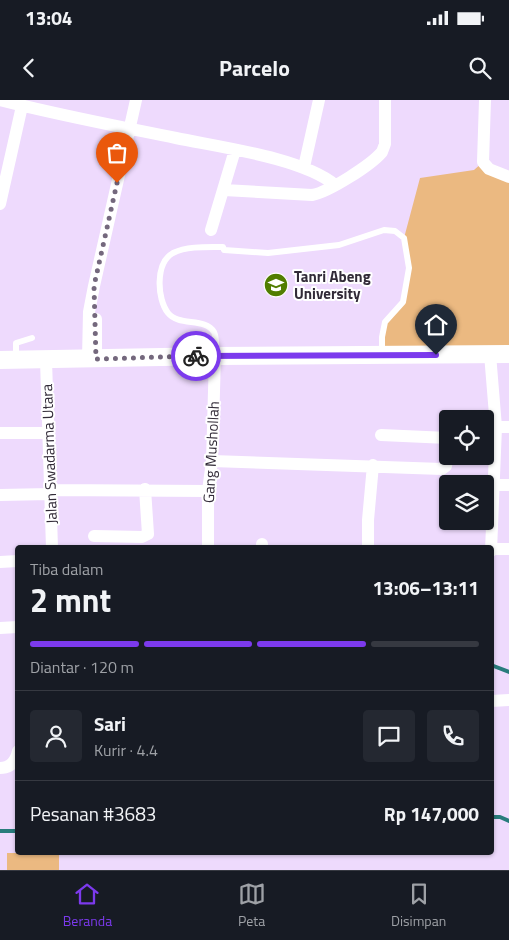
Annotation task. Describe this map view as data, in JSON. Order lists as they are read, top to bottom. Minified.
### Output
{"streets":{"street":["Gang Mushollah","Jalan Swadarma Utara"]},"places":{"school or university":["Tanri Abeng University"]},"page":{"status":"13:04","header":"Parcelo","heading":["2 mnt","Tiba dalam","13:06–13:11"],"panel":["Sari","Kurir · 4.4","Pesanan #3683","Rp 147,000"],"bar":"Diantar · 120 m","tabs":["Beranda","Peta","Disimpan"]}}
